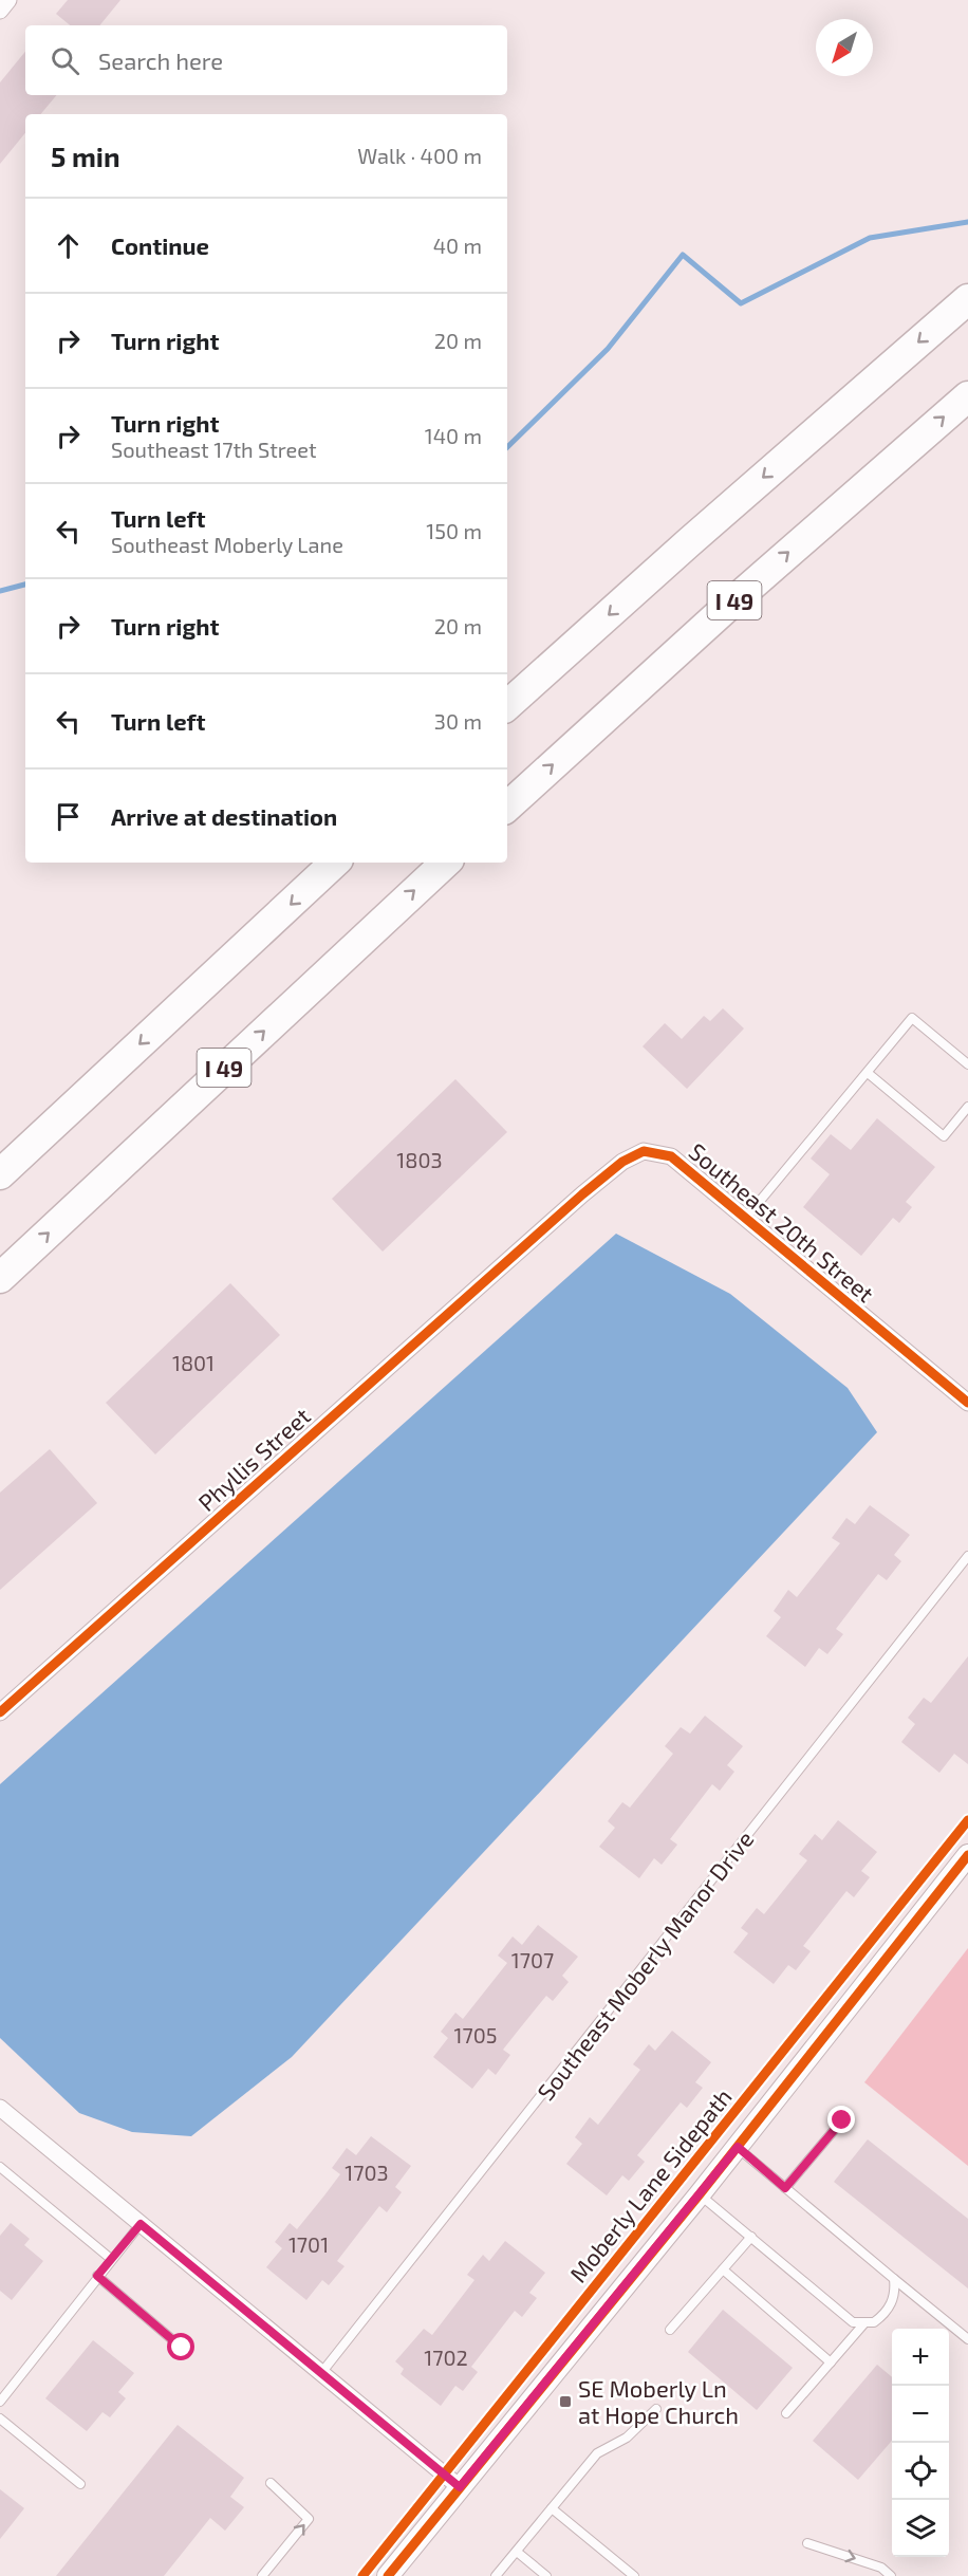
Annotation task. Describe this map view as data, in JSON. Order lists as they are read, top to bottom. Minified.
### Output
{"streets":{"highway":["I 49"],"street":["Southeast 20th Street","Phyllis Street"],"lane":["Southeast Moberly Manor Drive"],"cycle path":["Moberly Lane Sidepath"]},"crossings":[["Southeast 20th Street","Phyllis Street"]],"places":{"transit":["SE Moberly Ln at Hope Church"]},"house_numbers":["1803","1801","1707","1705","1703","1701","1702"],"north":"bottom left","page":{"search":"Search here","heading":["5 min","Walk · 400 m"],"list":[["Continue","40 m"],["Turn right","20 m"],["Turn right","Southeast 17th Street","140 m"],["Turn left","Southeast Moberly Lane","150 m"],["Turn right","20 m"],["Turn left","30 m"],"Arrive at destination"],"map_buttons":["+","−"]}}
